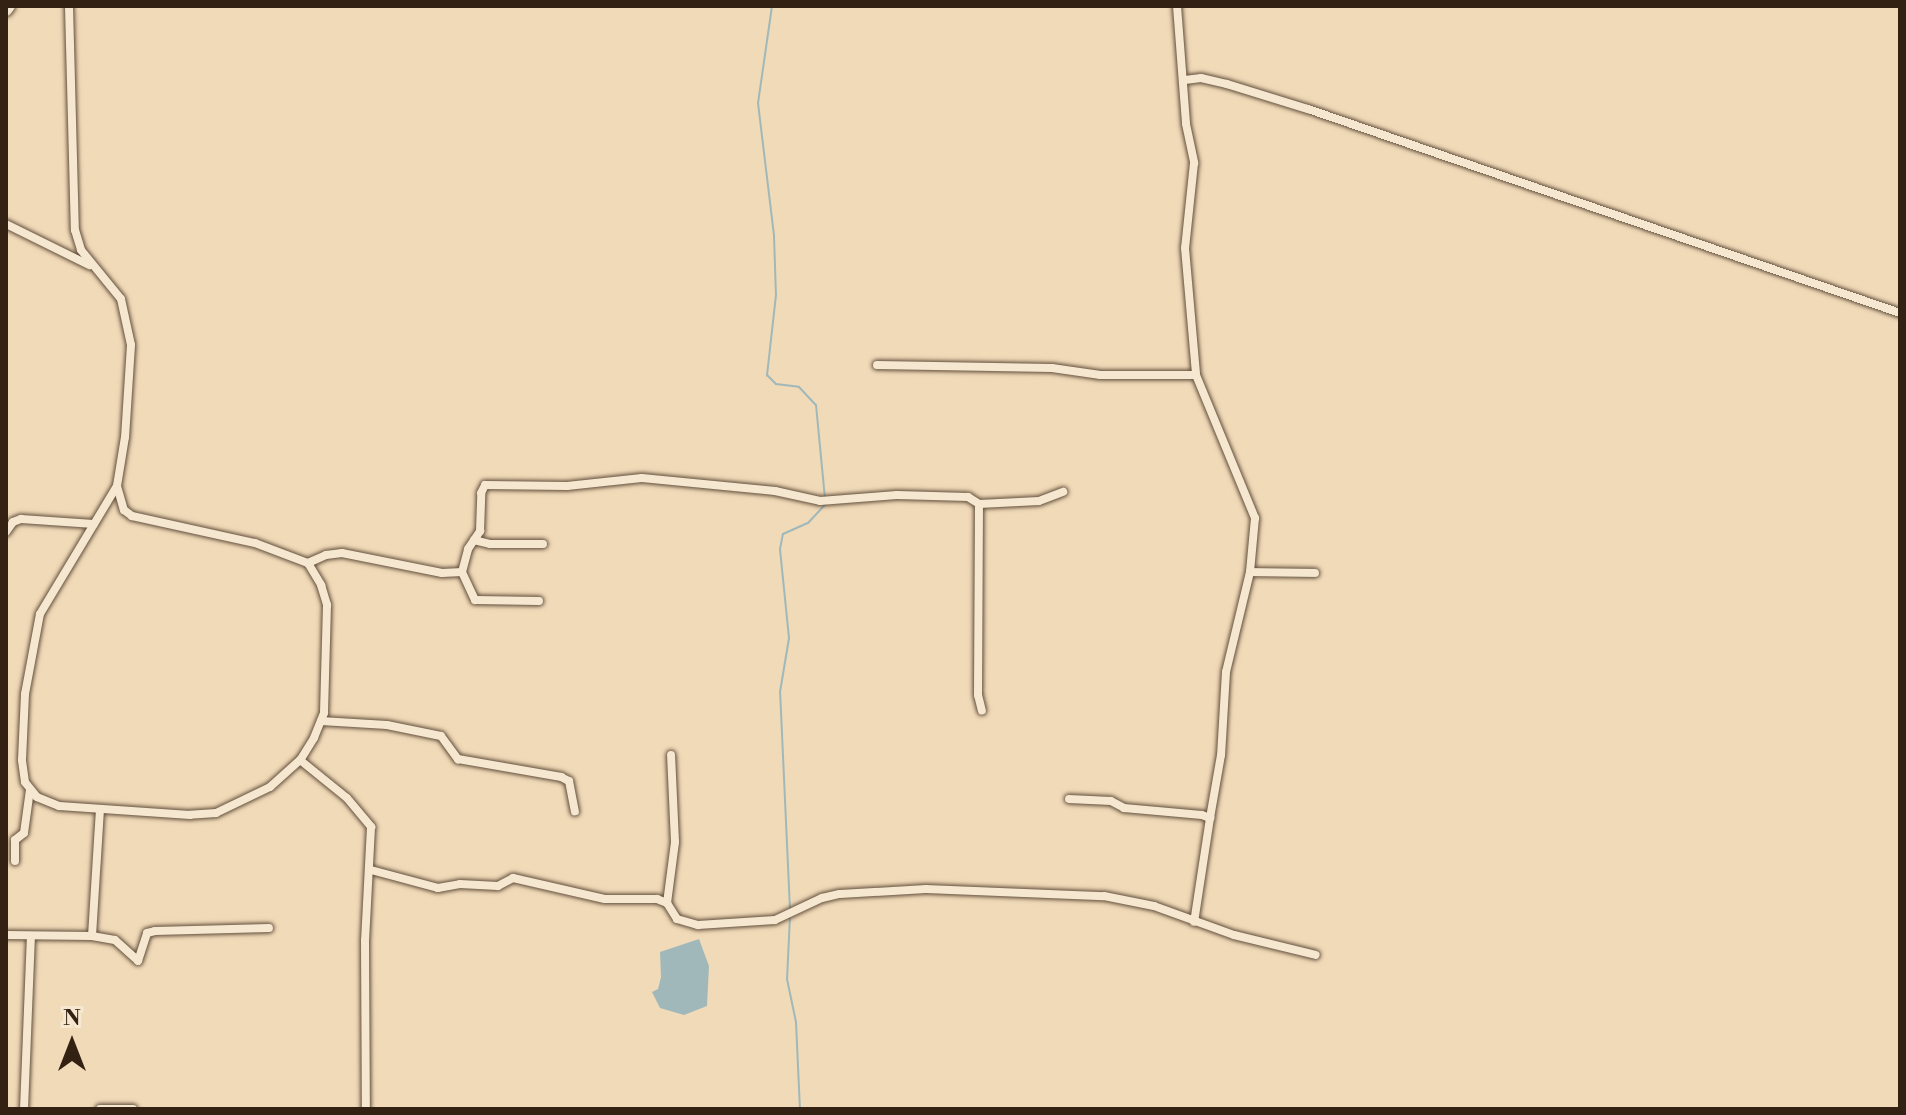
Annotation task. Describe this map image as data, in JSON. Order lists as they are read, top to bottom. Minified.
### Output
{"north":"top"}
